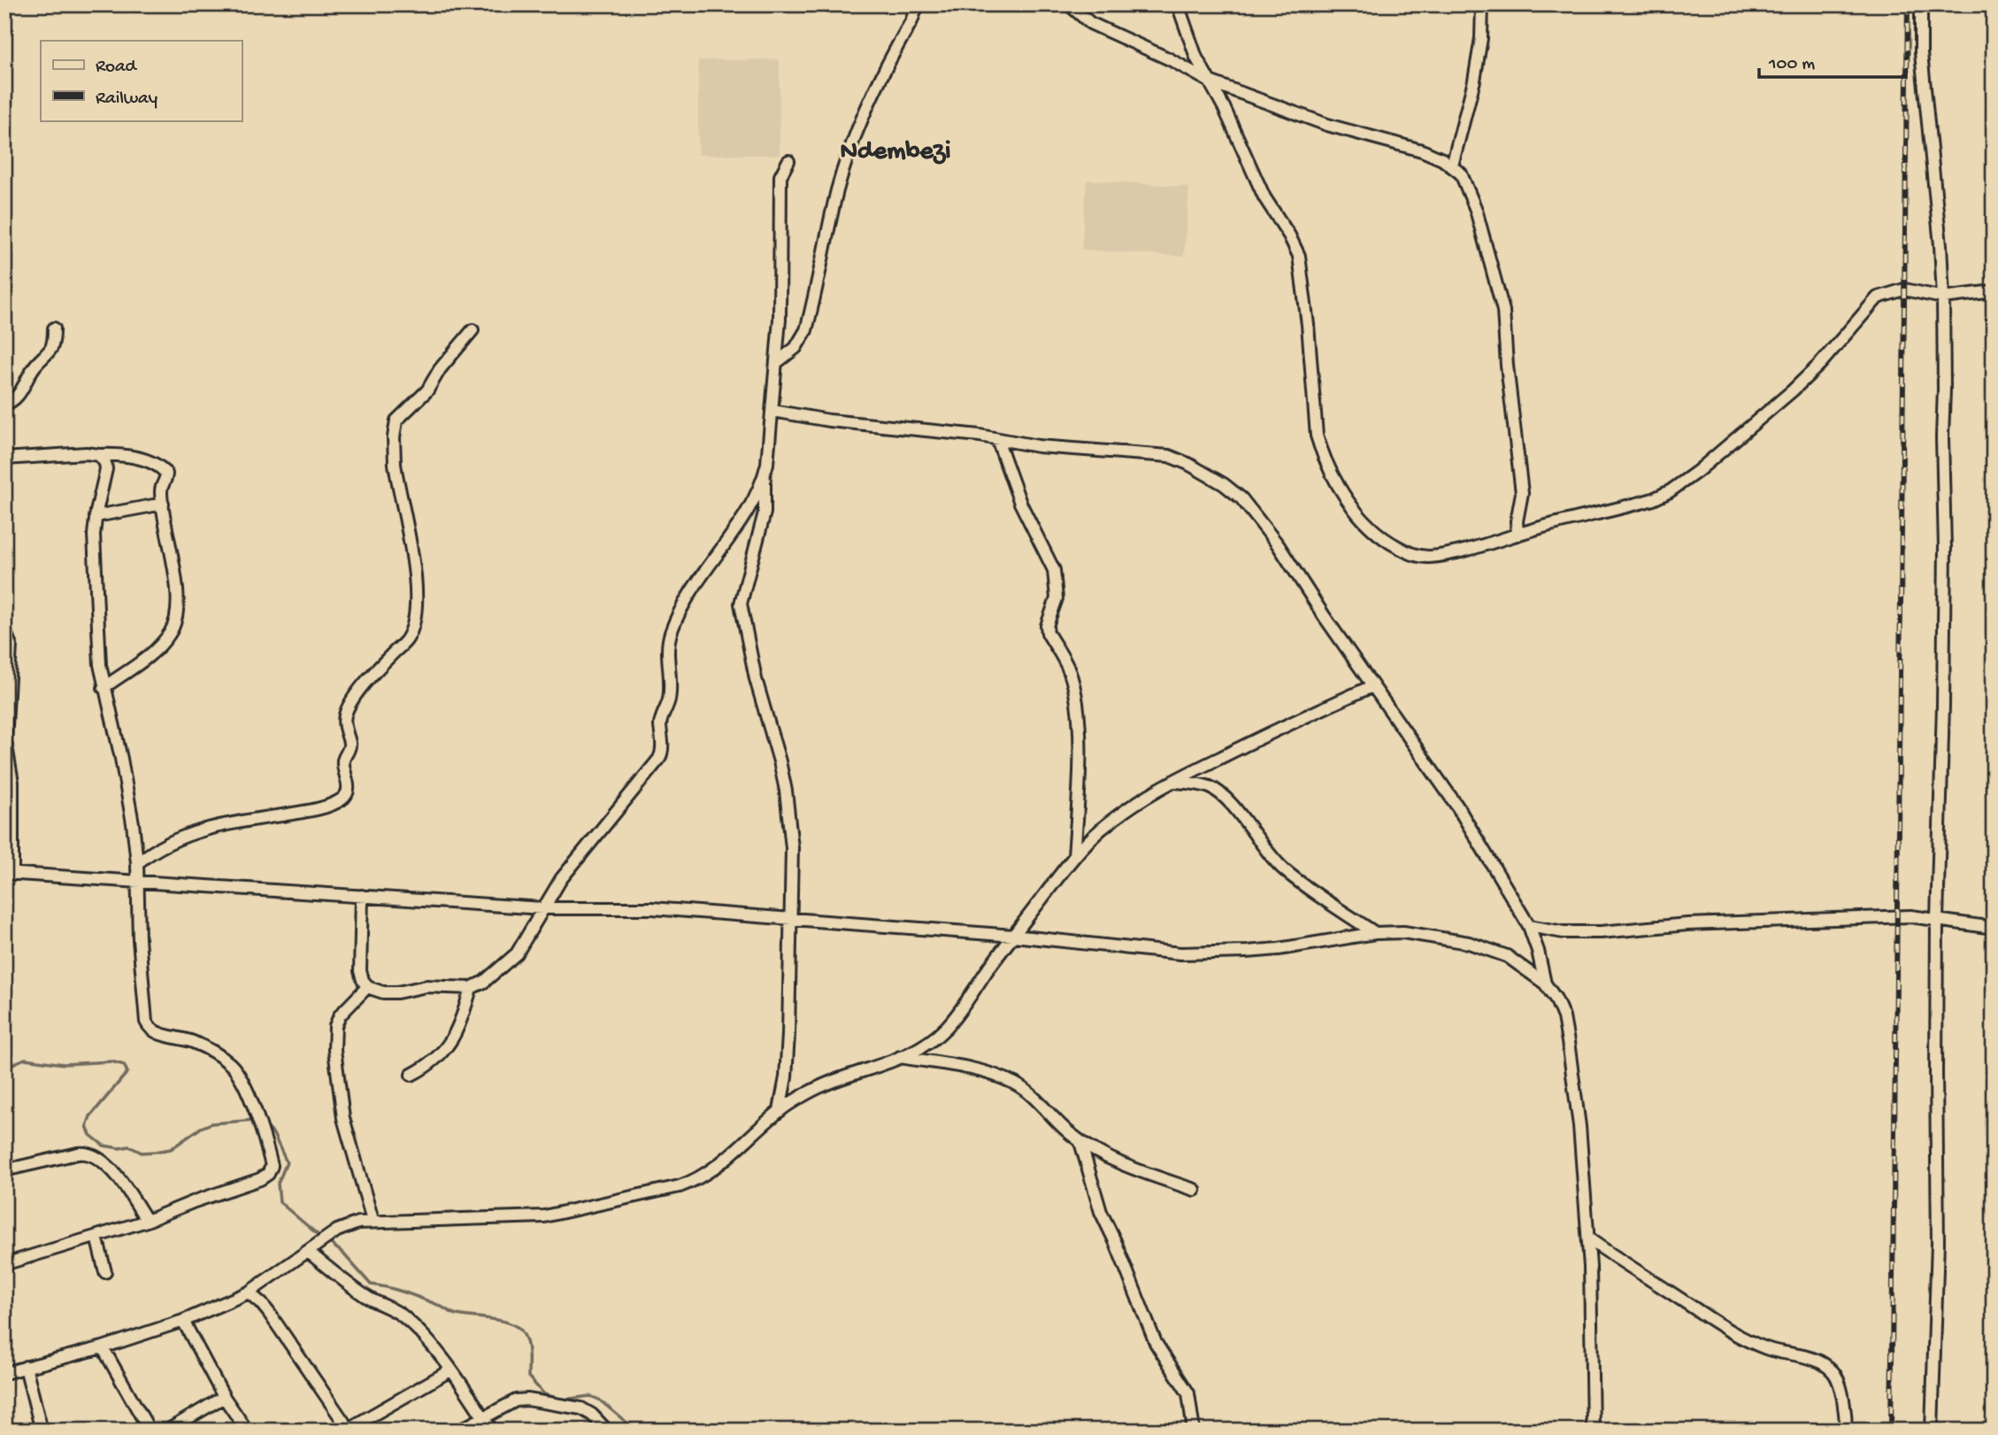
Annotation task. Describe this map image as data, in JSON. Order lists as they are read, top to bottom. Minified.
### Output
{"districts":["Ndembezi"],"legend":["Road","Railway"],"scale_bar":"100 m"}
